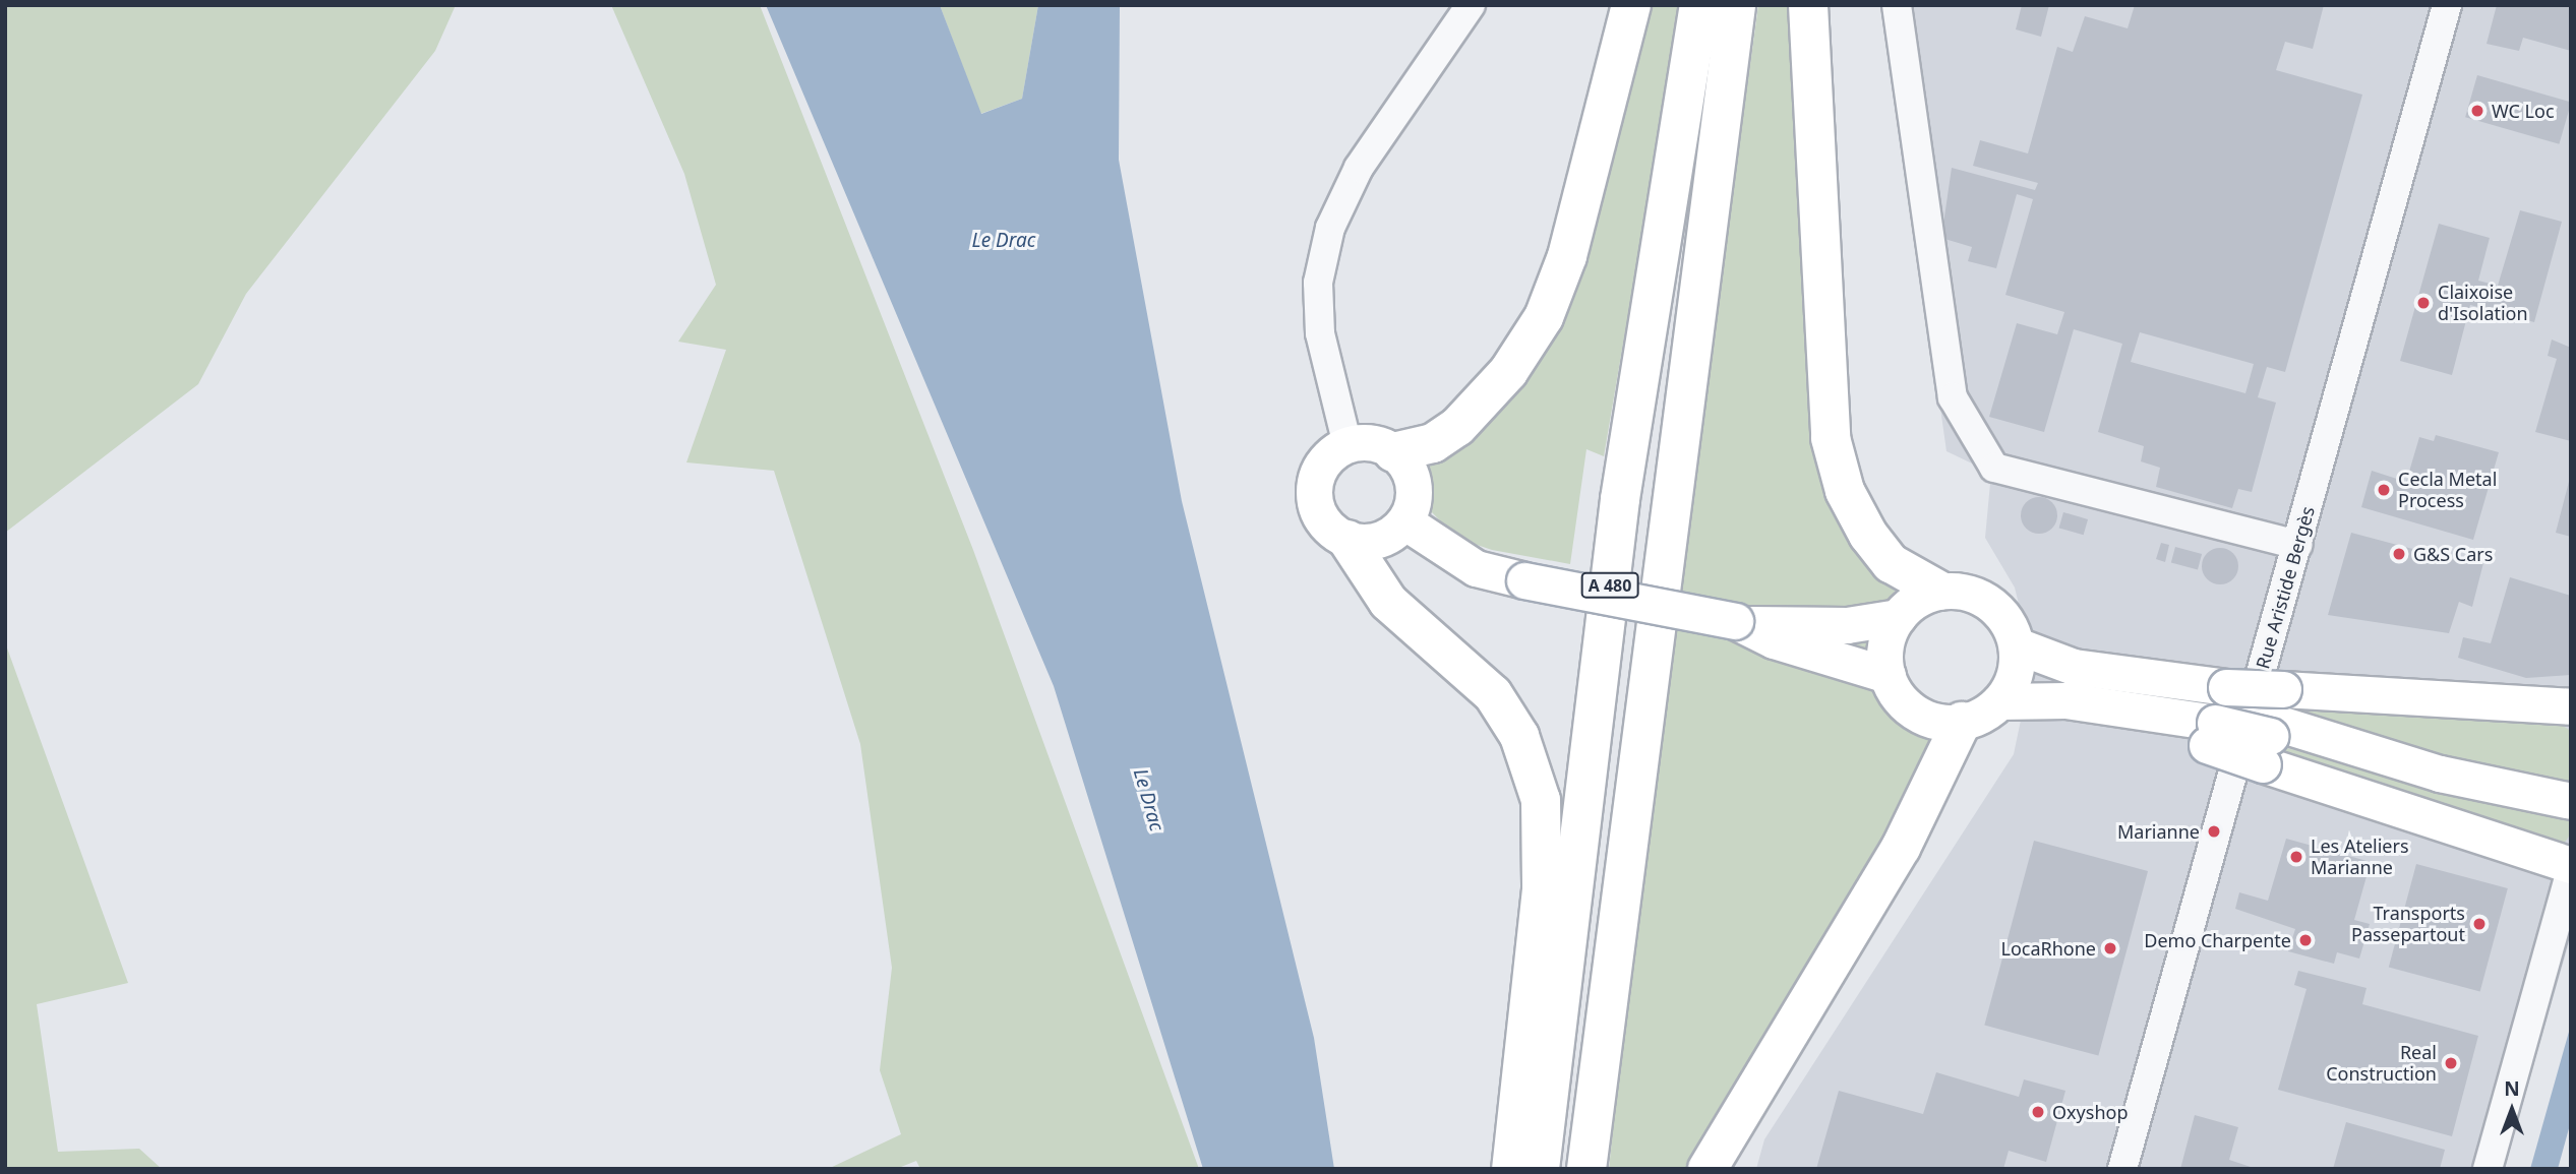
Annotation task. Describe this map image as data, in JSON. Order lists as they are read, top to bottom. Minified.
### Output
{"streets":{"highway":["A 480"],"street":["Rue Aristide Bergès"]},"water":["Le Drac"],"places":["WC Loc","Claixoise d'Isolation","Cecla Metal Process","G&S Cars","Marianne","Les Ateliers Marianne","Transports Passepartout","Demo Charpente","LocaRhone","Real Construction","Oxyshop"],"north":"top"}
